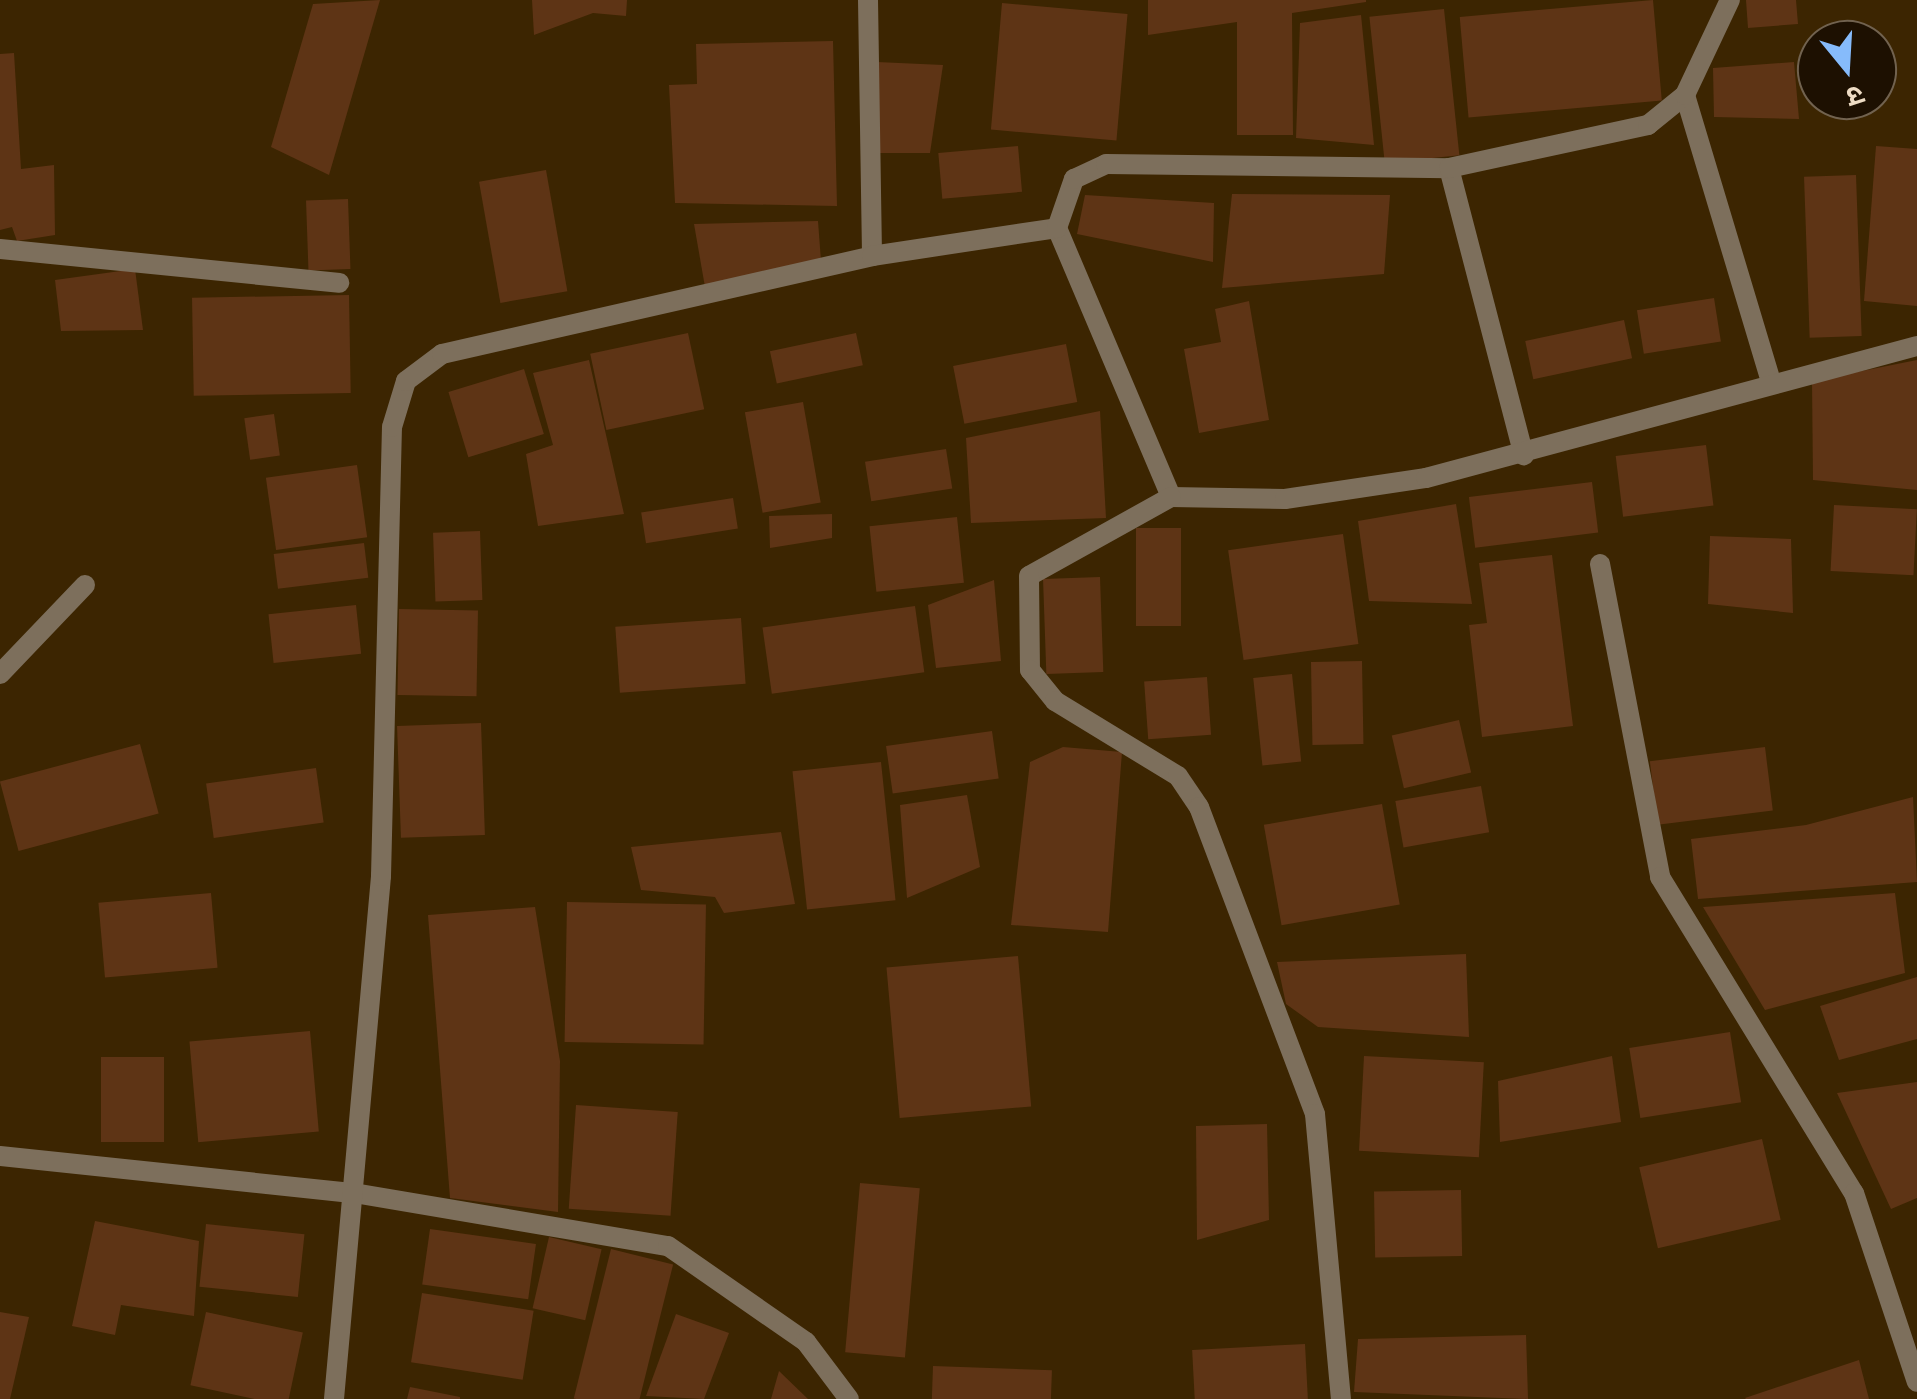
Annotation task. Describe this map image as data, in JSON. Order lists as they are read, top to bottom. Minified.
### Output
{"north":"bottom"}
